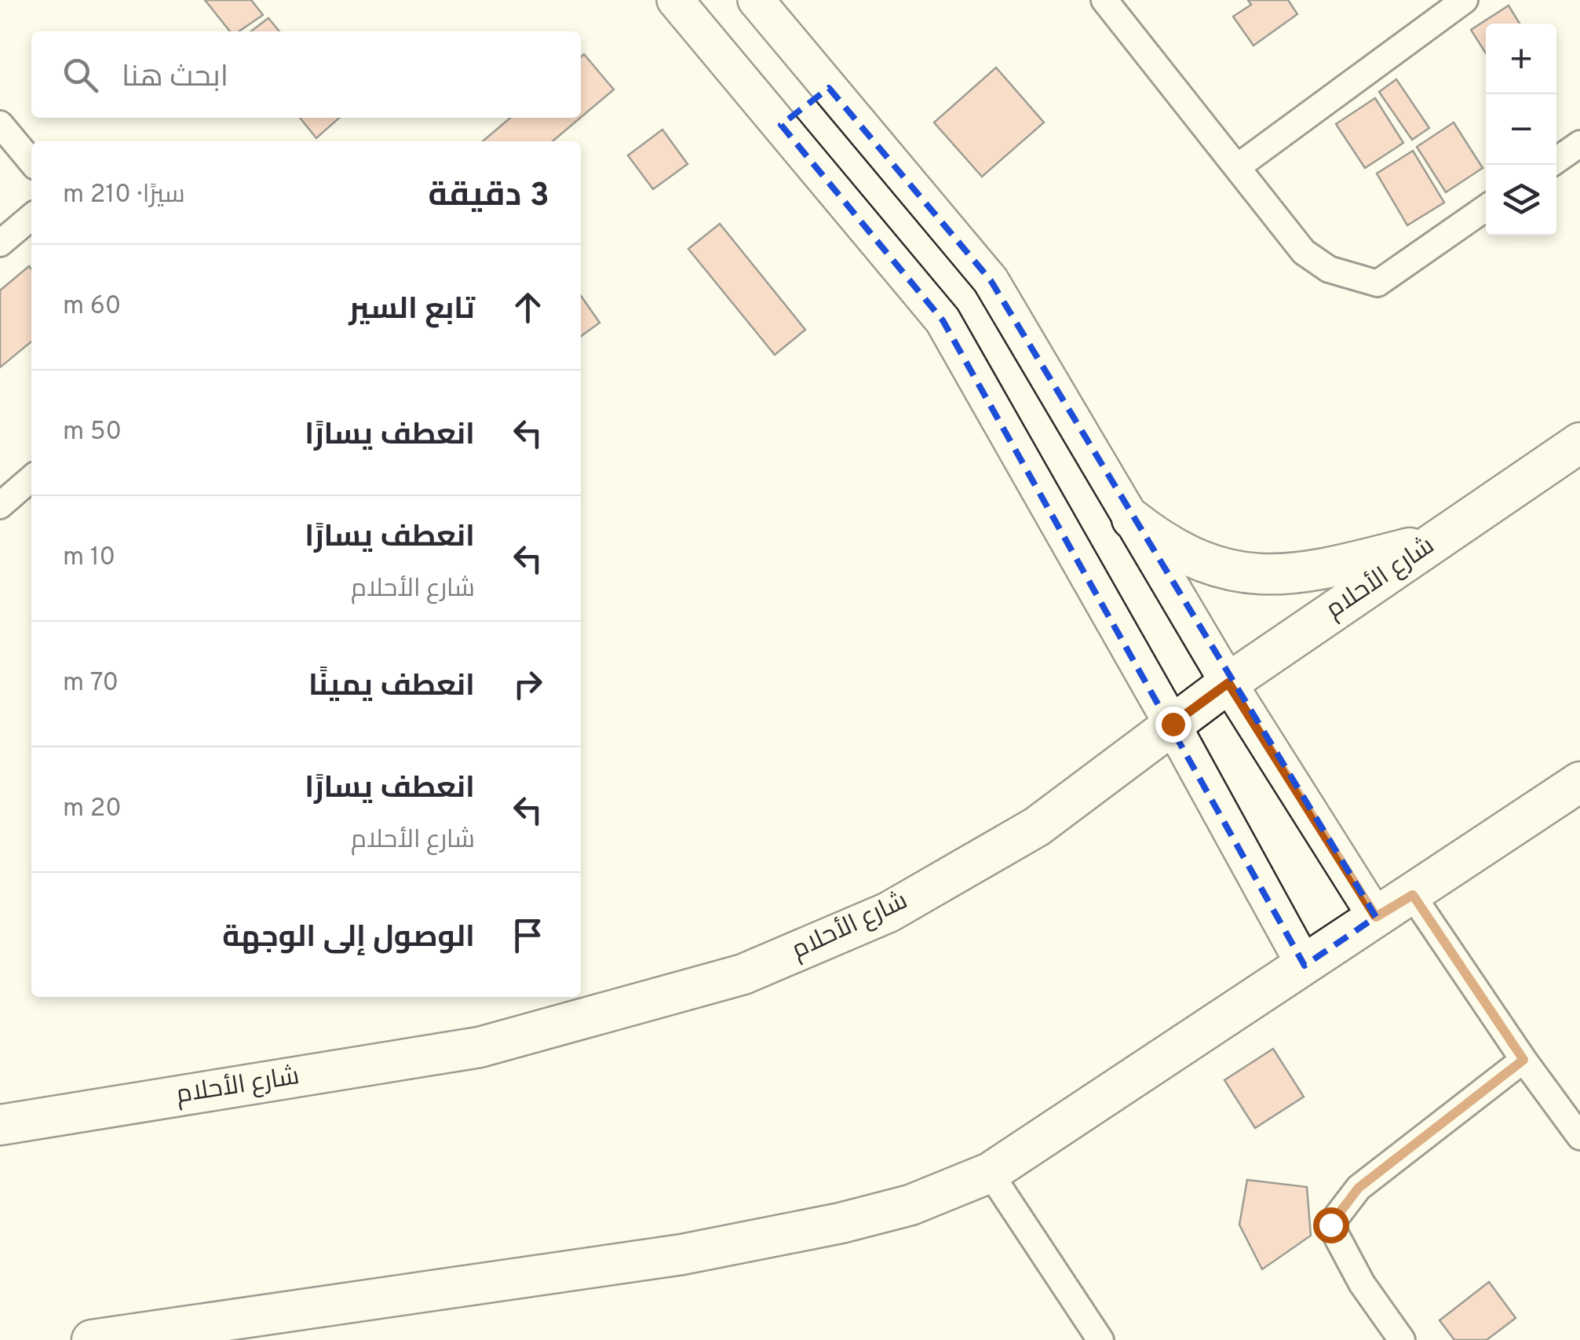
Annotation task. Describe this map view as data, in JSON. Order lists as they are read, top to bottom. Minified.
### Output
{"streets":{"main road":["شارع الأحلام"]},"page":{"map_buttons":["+","−"],"search":"ابحث هنا","heading":["3 دقيقة","سيرًا · 210 m"],"list":[["تابع السير","60 m"],["انعطف يسارًا","50 m"],["انعطف يسارًا","شارع الأحلام","10 m"],["انعطف يمينًا","70 m"],["انعطف يسارًا","شارع الأحلام","20 m"],"الوصول إلى الوجهة"]}}
